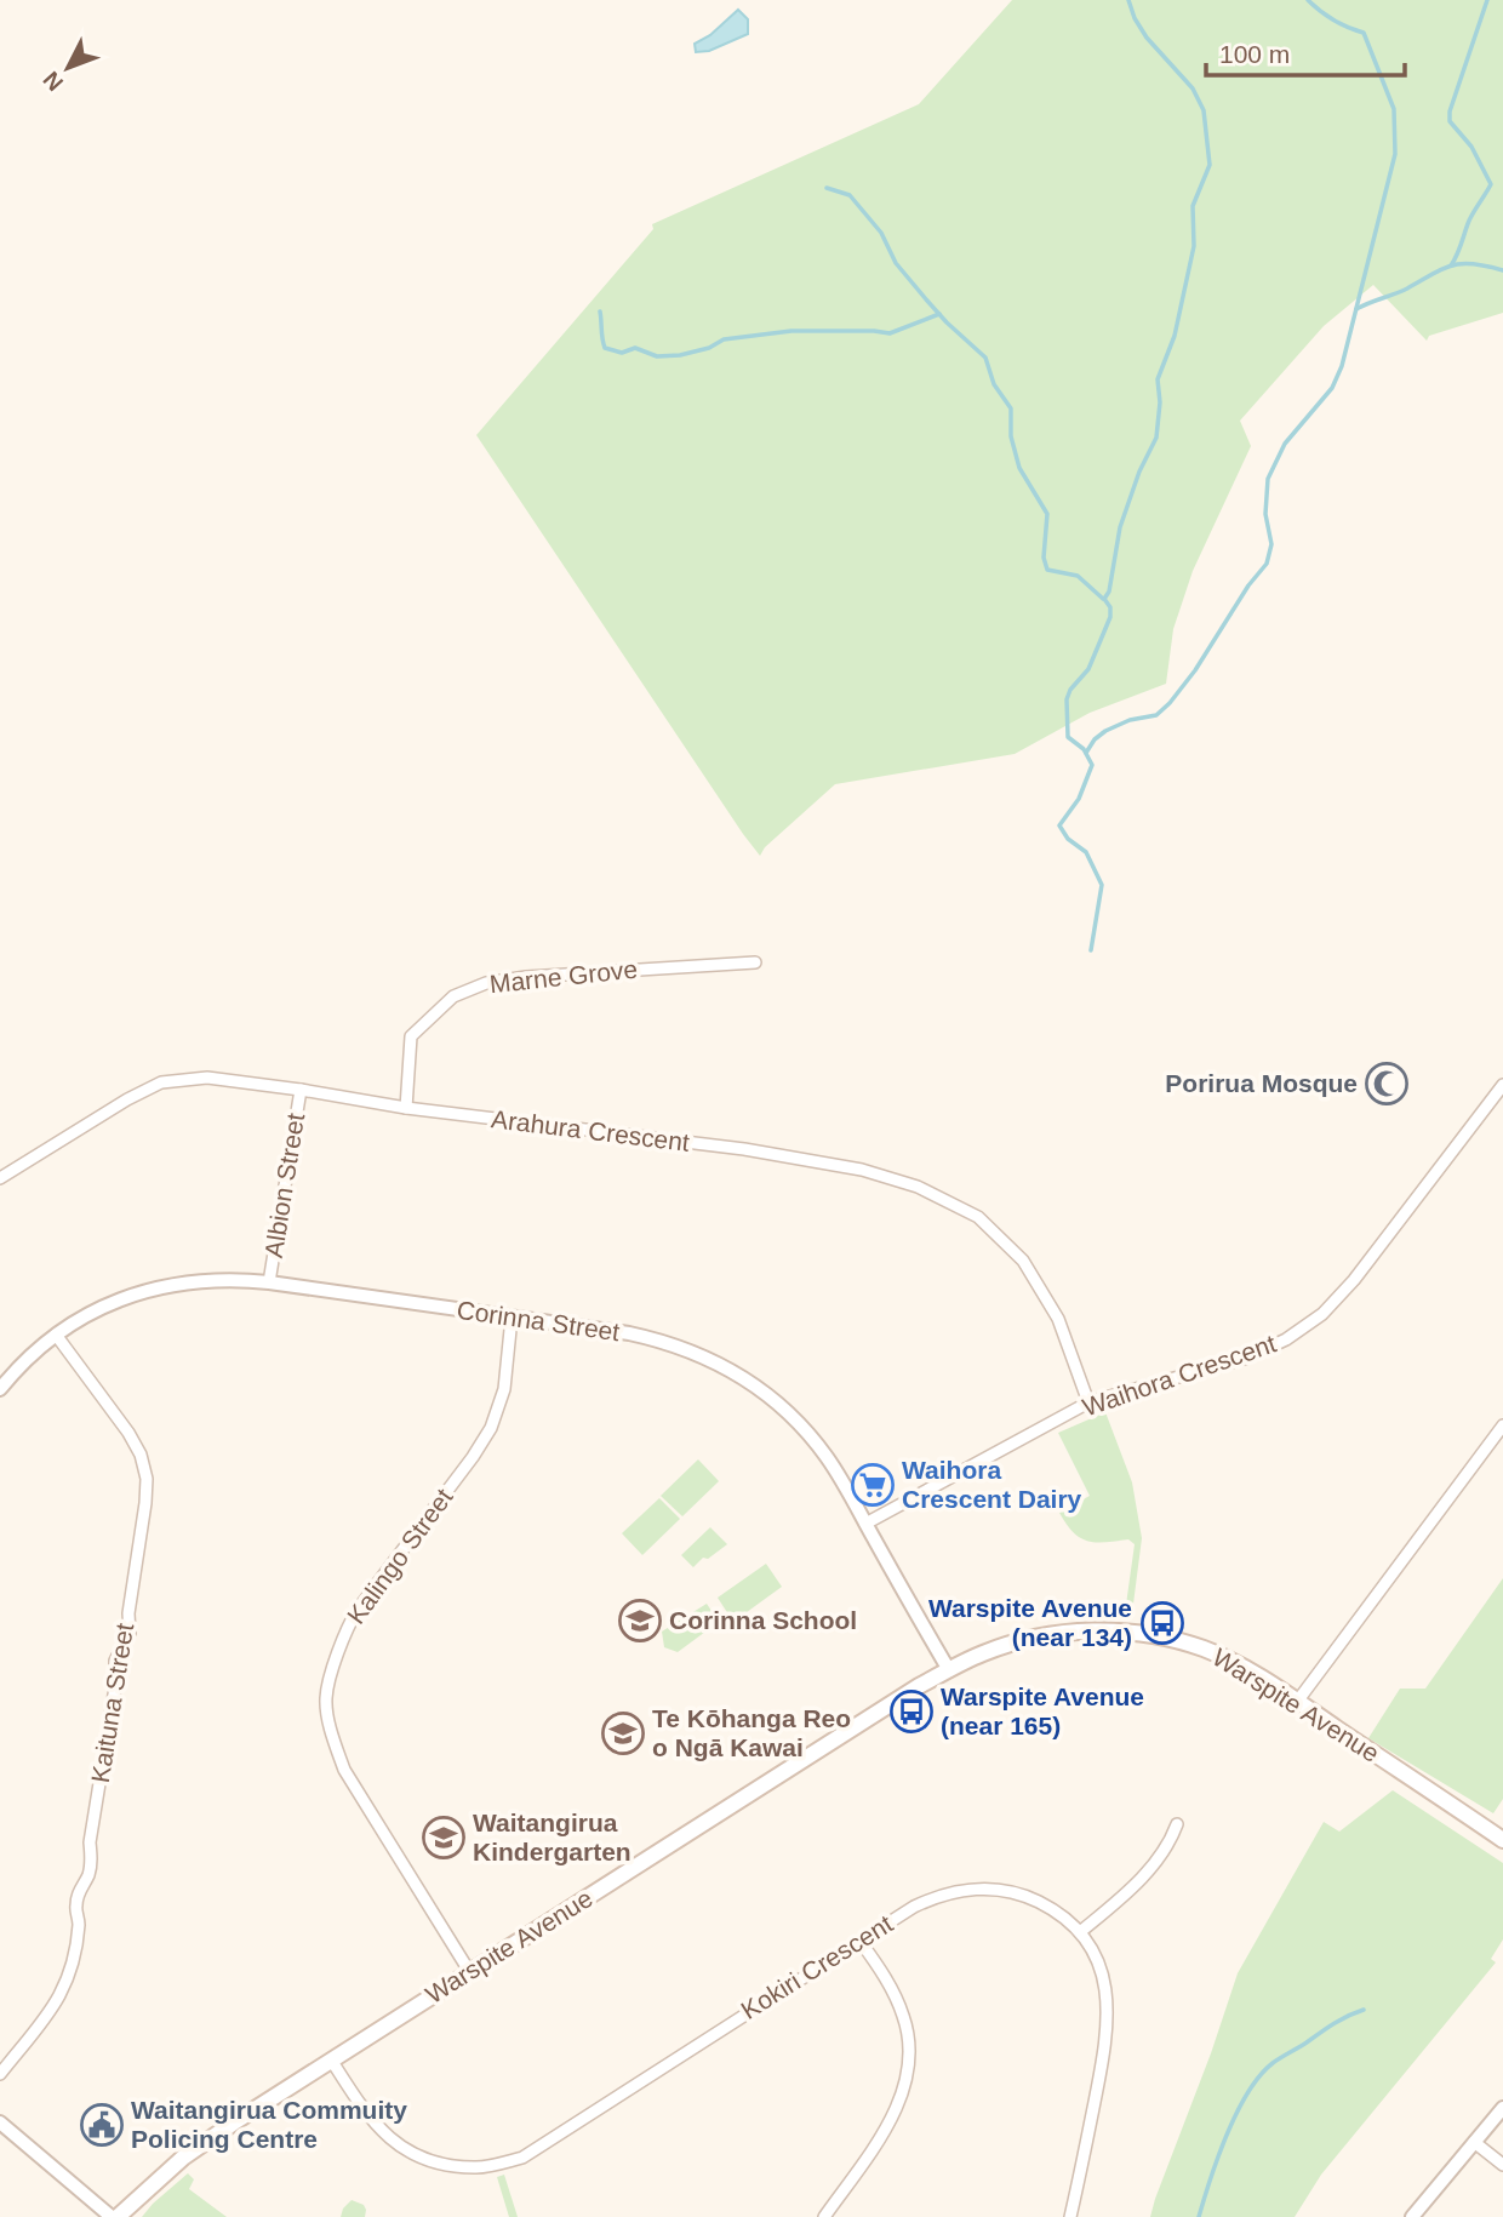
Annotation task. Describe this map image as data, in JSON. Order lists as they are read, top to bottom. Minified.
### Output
{"streets":{"main road":["Warspite Avenue"],"street":["Marne Grove","Arahura Crescent","Albion Street","Corinna Street","Waihora Crescent","Kalingo Street","Kaituna Street","Kokiri Crescent"]},"crossings":[["Marne Grove","Arahura Crescent"],["Arahura Crescent","Albion Street"],["Arahura Crescent","Waihora Crescent"],["Albion Street","Corinna Street"],["Corinna Street","Waihora Crescent"],["Corinna Street","Kalingo Street"],["Corinna Street","Kaituna Street"],["Corinna Street","Warspite Avenue"],["Kalingo Street","Warspite Avenue"],["Warspite Avenue","Kokiri Crescent"]],"places":{"mosque":["Porirua Mosque"],"supermarket":["Waihora Crescent Dairy"],"school or university":["Corinna School","Te Kōhanga Reo o Ngā Kawai","Waitangirua Kindergarten"],"bus stop":["Warspite Avenue (near 134)","Warspite Avenue (near 165)"],"public building":["Waitangirua Commuity Policing Centre"]},"scale_bar":"100 m","north":"bottom left"}
